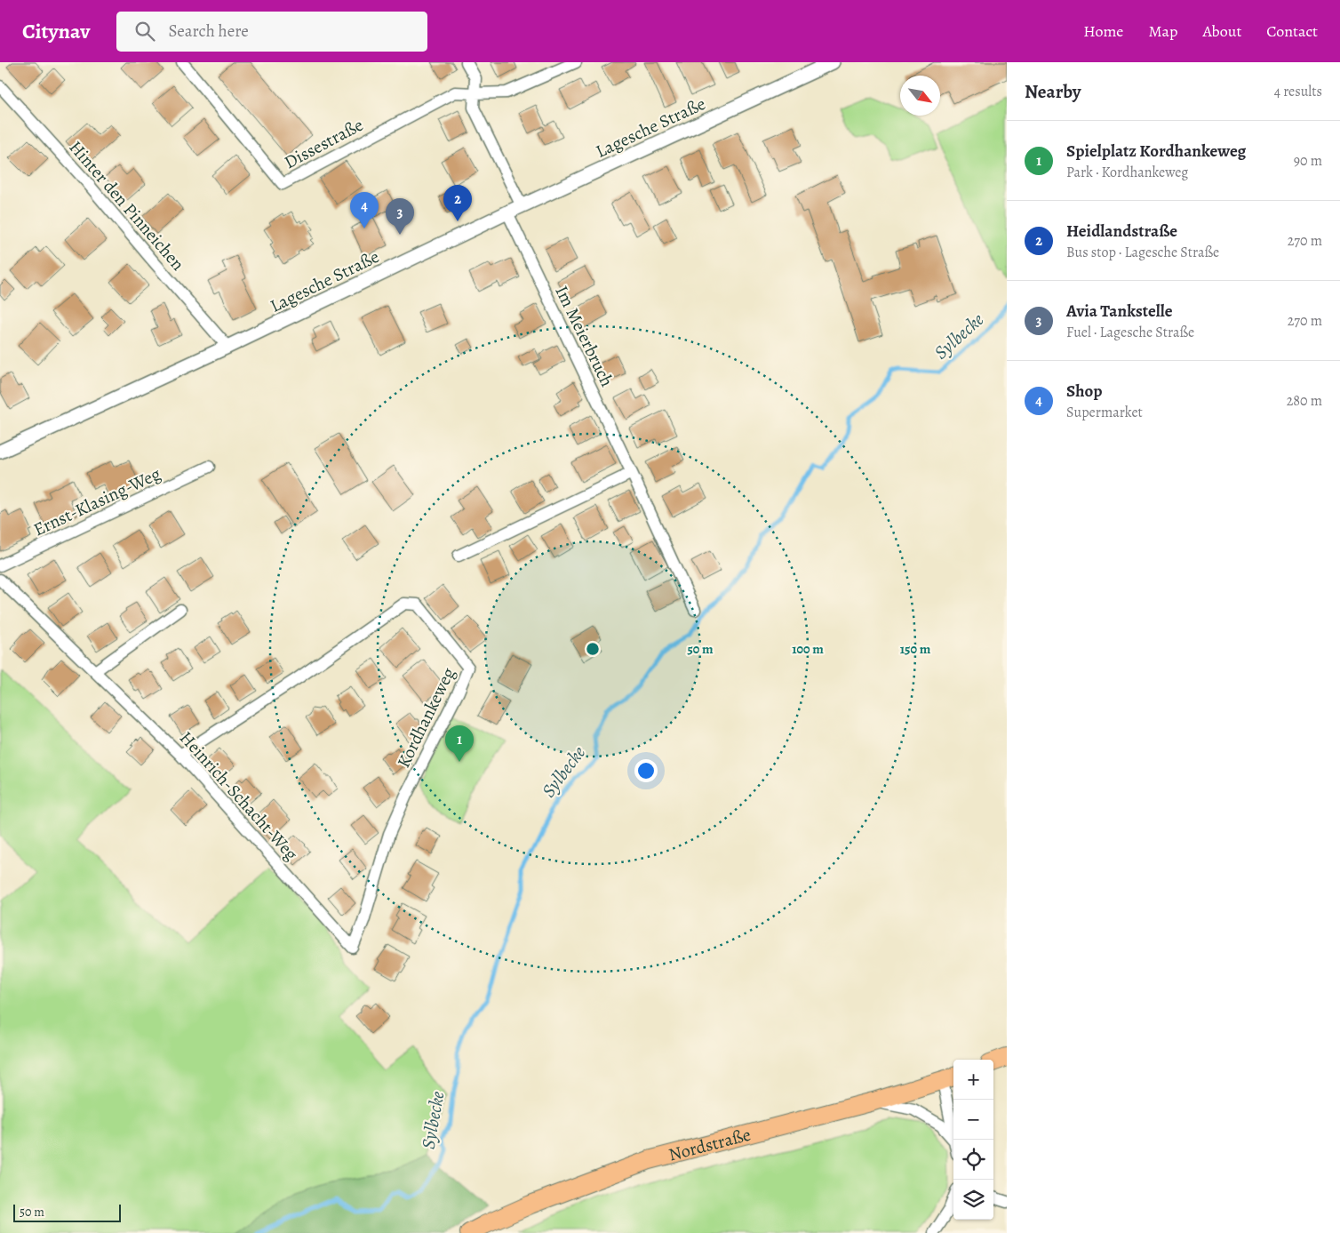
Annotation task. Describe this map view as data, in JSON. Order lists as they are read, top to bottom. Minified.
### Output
{"streets":{"main road":["Nordstraße"],"street":["Lagesche Straße","Dissestraße","Hinter den Pinneichen","Im Meierbruch","Ernst-Klasing-Weg","Kordhankeweg","Heinrich-Schacht-Weg"]},"crossings":[["Lagesche Straße","Hinter den Pinneichen"],["Lagesche Straße","Im Meierbruch"],["Kordhankeweg","Heinrich-Schacht-Weg"]],"water":["Sylbecke"],"scale_bar":"50 m","north":"bottom right","page":{"header":"Citynav","search":"Search here","nav":["Home","Map","About","Contact"],"heading":["Nearby","4 results"],"list":[{"mark":"1","name":"Spielplatz Kordhankeweg","note":"Park · Kordhankeweg","value":"90 m"},{"mark":"2","name":"Heidlandstraße","note":"Bus stop · Lagesche Straße","value":"270 m"},{"mark":"3","name":"Avia Tankstelle","note":"Fuel · Lagesche Straße","value":"270 m"},{"mark":"4","name":"Shop","note":"Supermarket","value":"280 m"}],"pins":["2","4","3","1"],"map_buttons":["+","−"],"scale":"50 m"},"rings":["50 m","100 m","150 m"]}
